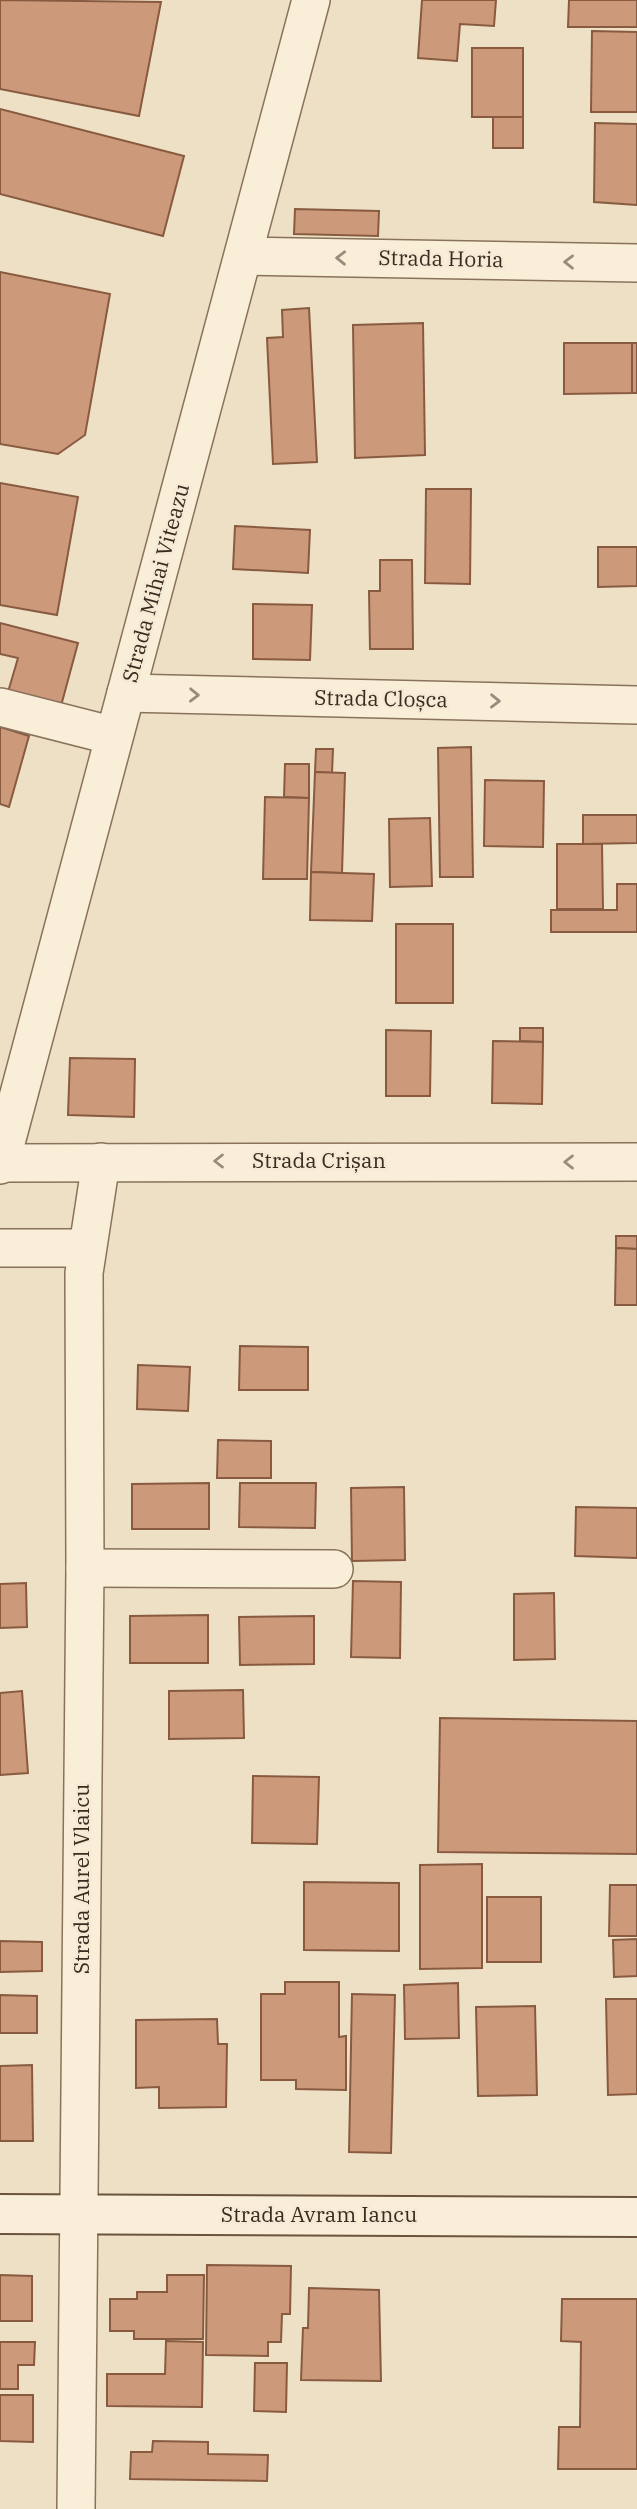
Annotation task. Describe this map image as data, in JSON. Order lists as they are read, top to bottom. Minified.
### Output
{"streets":{"street":["Strada Horia","Strada Mihai Viteazu","Strada Cloșca","Strada Crișan","Strada Aurel Vlaicu","Strada Avram Iancu"]},"crossings":[["Strada Horia","Strada Mihai Viteazu"],["Strada Mihai Viteazu","Strada Cloșca"],["Strada Mihai Viteazu","Strada Crișan"],["Strada Crișan","Strada Aurel Vlaicu"],["Strada Aurel Vlaicu","Strada Avram Iancu"]],"one_way":["Strada Horia","Strada Cloșca","Strada Crișan"]}
